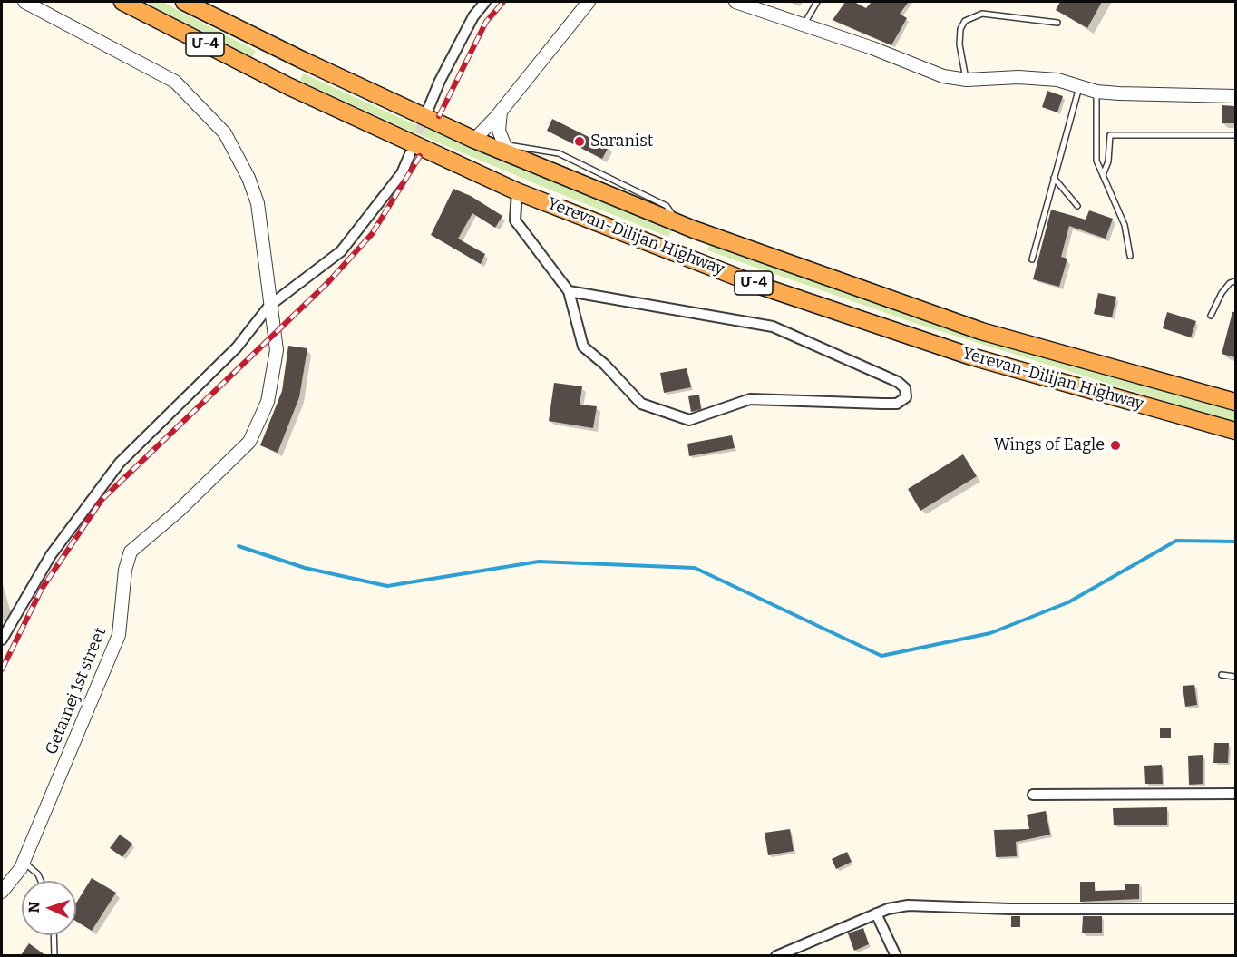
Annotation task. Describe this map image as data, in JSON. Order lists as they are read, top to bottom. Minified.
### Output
{"streets":{"highway":["Մ-4","Yerevan-Dilijan Highway"],"street":["Getamej 1st street"]},"places":["Saranist","Wings of Eagle"],"north":"left"}
